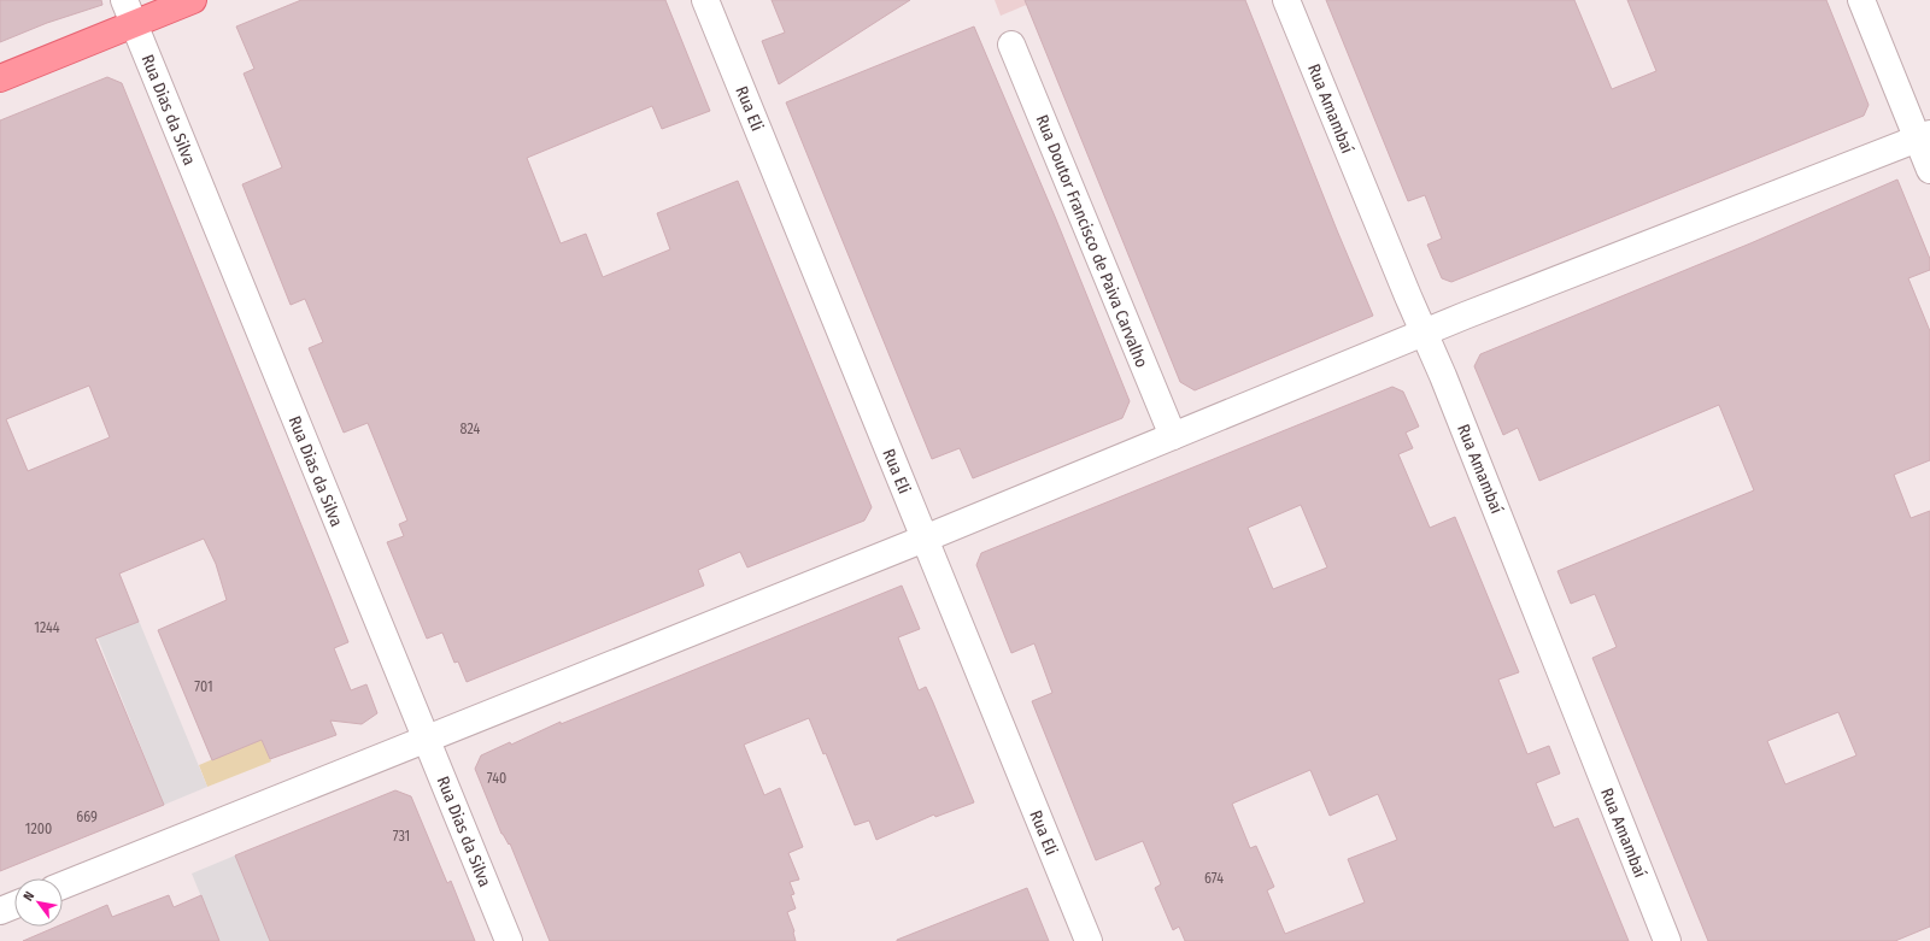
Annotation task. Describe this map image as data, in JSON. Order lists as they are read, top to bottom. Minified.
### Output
{"streets":{"street":["Rua Eli","Rua Amambaí","Rua Dias da Silva","Rua Doutor Francisco de Paiva Carvalho"]},"house_numbers":["824","1244","701","740","669","1200","731","674"],"north":"top left"}
